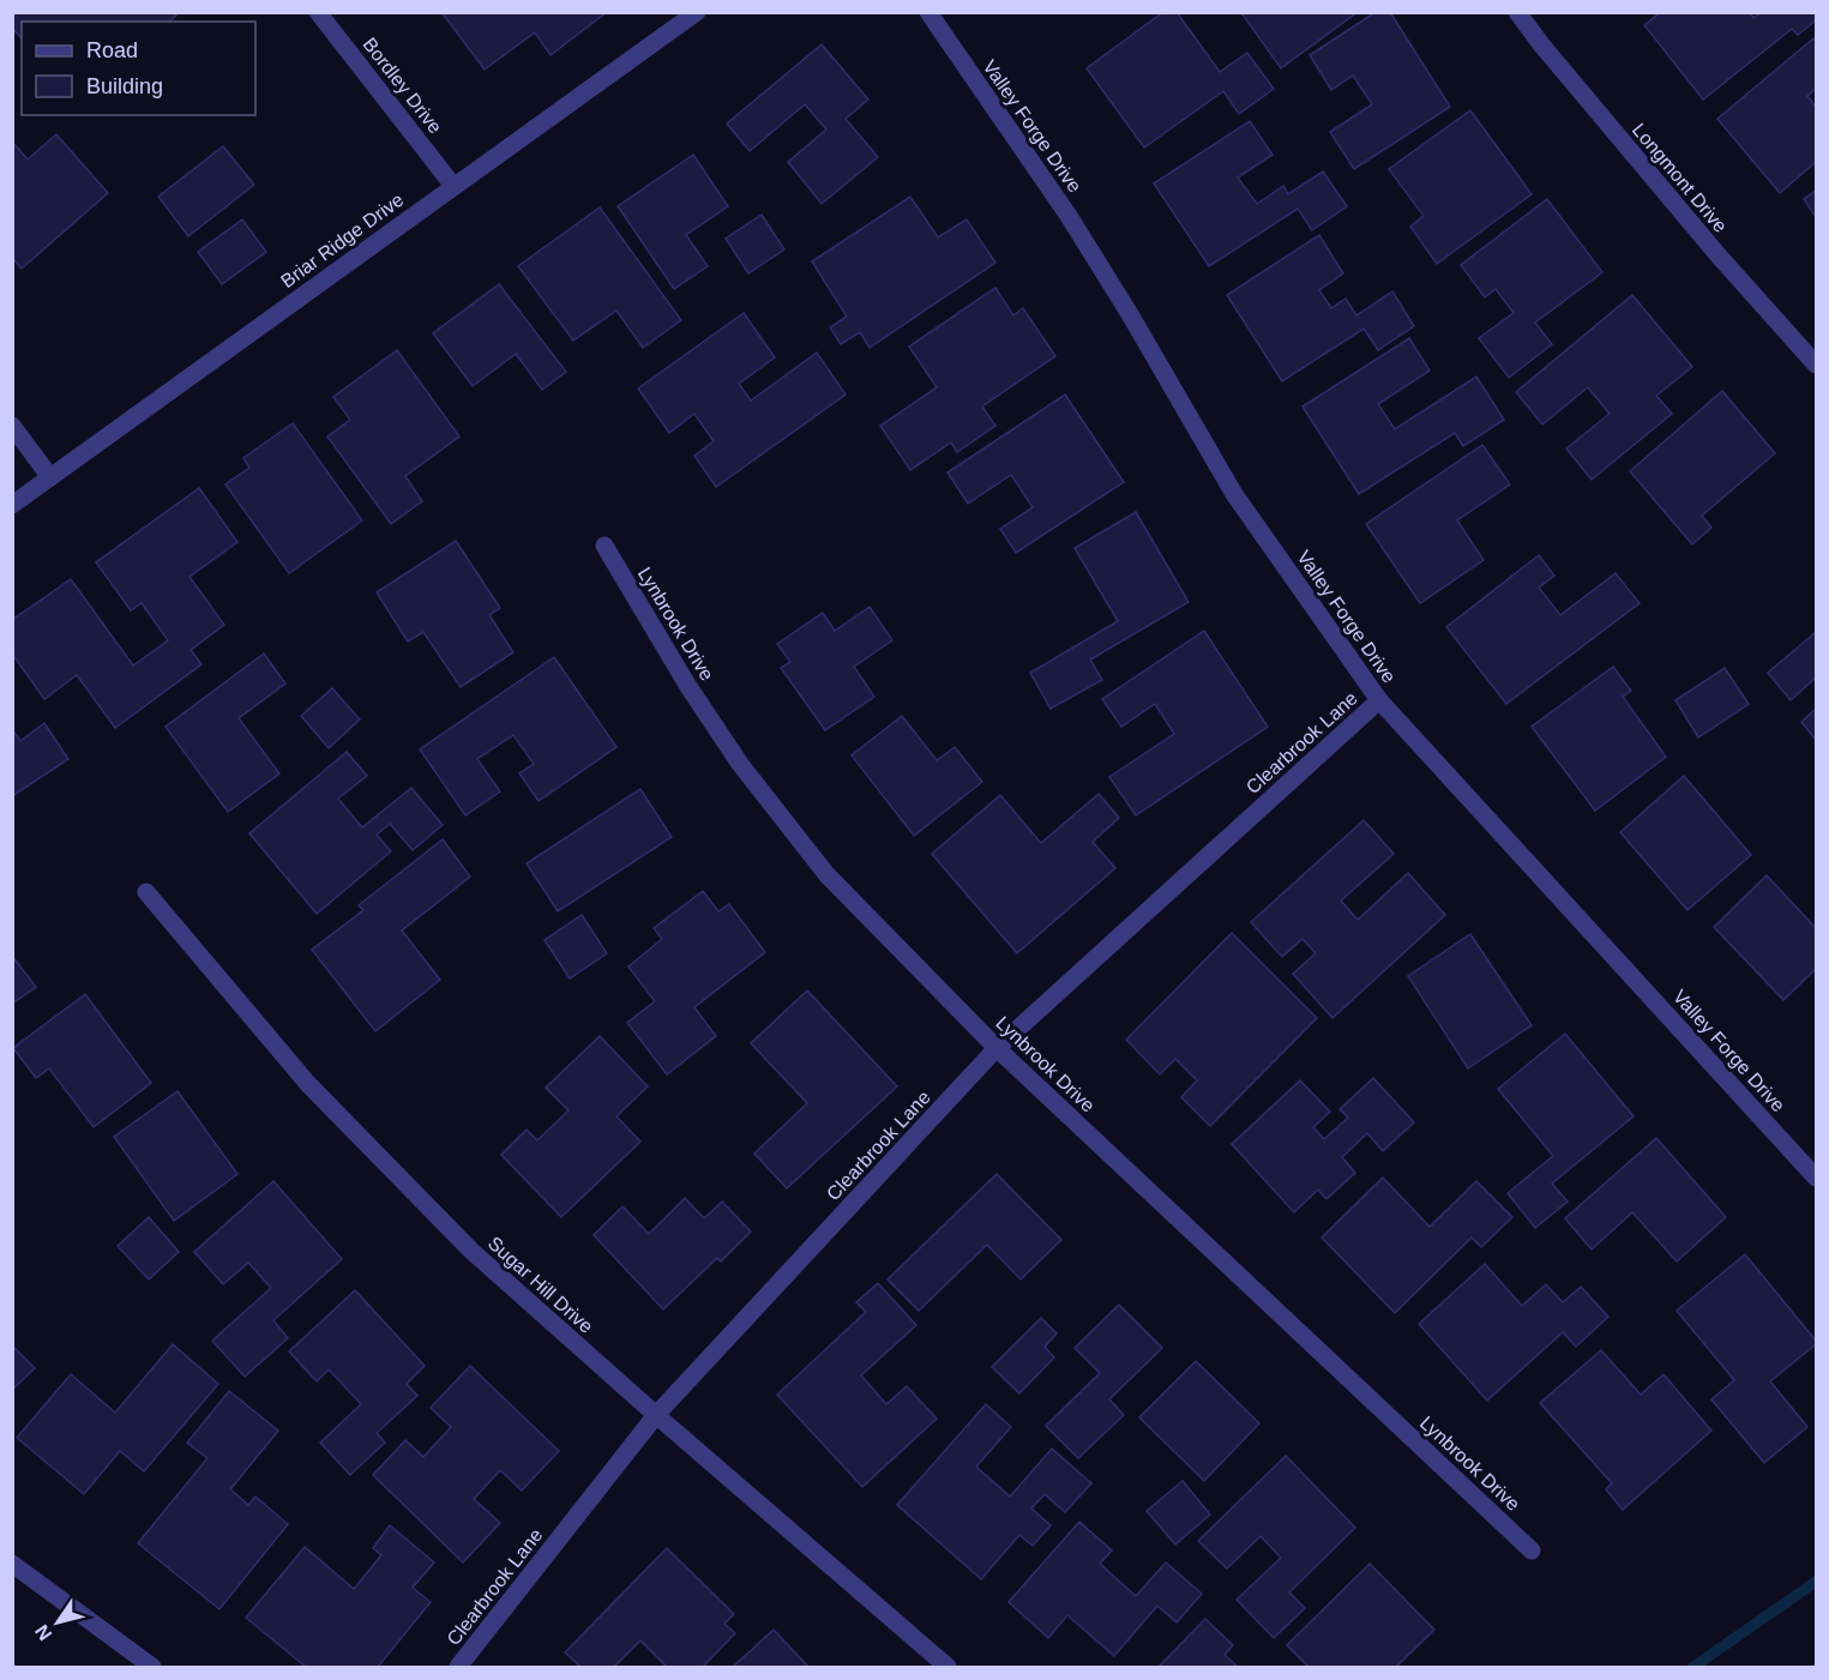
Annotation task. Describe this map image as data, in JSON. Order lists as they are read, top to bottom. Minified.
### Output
{"streets":{"street":["Bordley Drive","Valley Forge Drive","Longmont Drive","Briar Ridge Drive","Lynbrook Drive","Clearbrook Lane","Sugar Hill Drive"]},"crossings":[["Bordley Drive","Briar Ridge Drive"],["Valley Forge Drive","Clearbrook Lane"],["Lynbrook Drive","Clearbrook Lane"],["Clearbrook Lane","Sugar Hill Drive"]],"legend":["Road","Building"],"north":"bottom left"}
